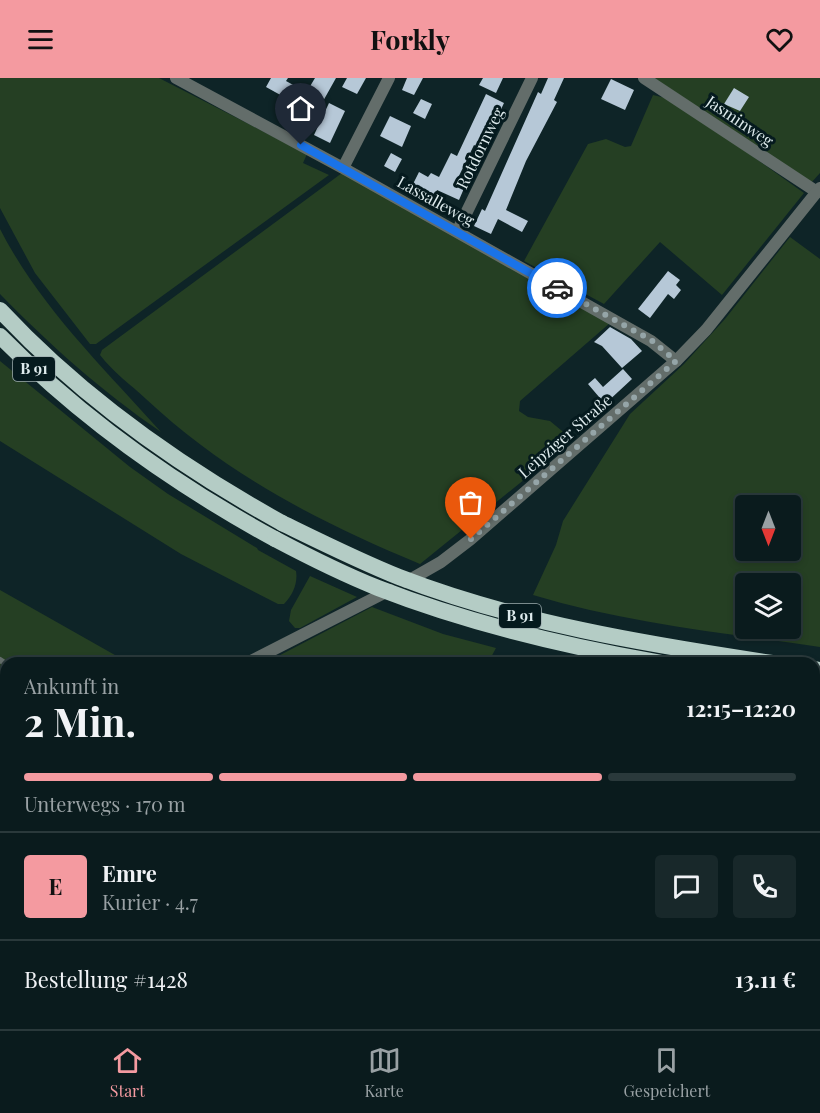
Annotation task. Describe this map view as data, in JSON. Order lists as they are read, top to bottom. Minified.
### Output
{"streets":{"highway":["B 91"],"street":["Jasminweg","Rotdornweg","Lassalleweg","Leipziger Straße"]},"crossings":[["Jasminweg","Leipziger Straße"],["Rotdornweg","Lassalleweg"],["Lassalleweg","Leipziger Straße"]],"north":"bottom","page":{"header":"Forkly","heading":["2 Min.","Ankunft in","12:15–12:20"],"panel":["Emre","Kurier · 4.7","Bestellung #1428","13.11 €"],"bar":"Unterwegs · 170 m","round":"E","tabs":["Start","Karte","Gespeichert"]}}
